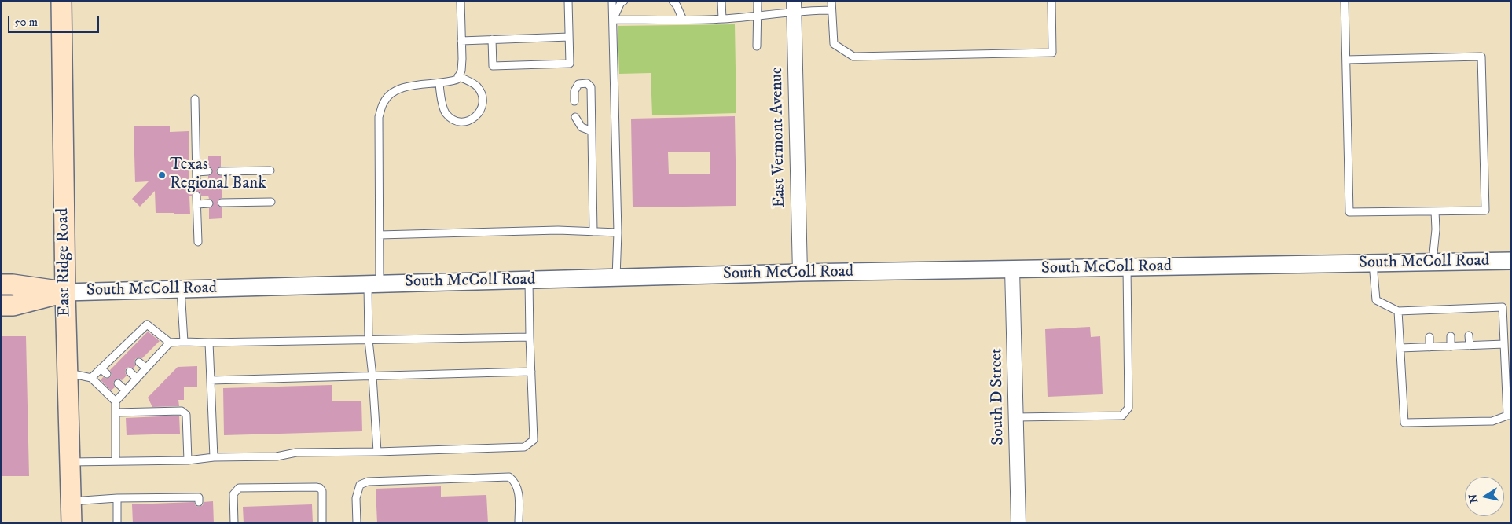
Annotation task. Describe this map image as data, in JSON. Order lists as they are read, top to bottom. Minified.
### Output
{"streets":{"main road":["East Ridge Road","South McColl Road"],"street":["East Vermont Avenue","South D Street"]},"crossings":[["East Vermont Avenue","South McColl Road"],["East Ridge Road","South McColl Road"],["South McColl Road","South D Street"]],"places":["Texas Regional Bank"],"scale_bar":"50 m","north":"left"}
